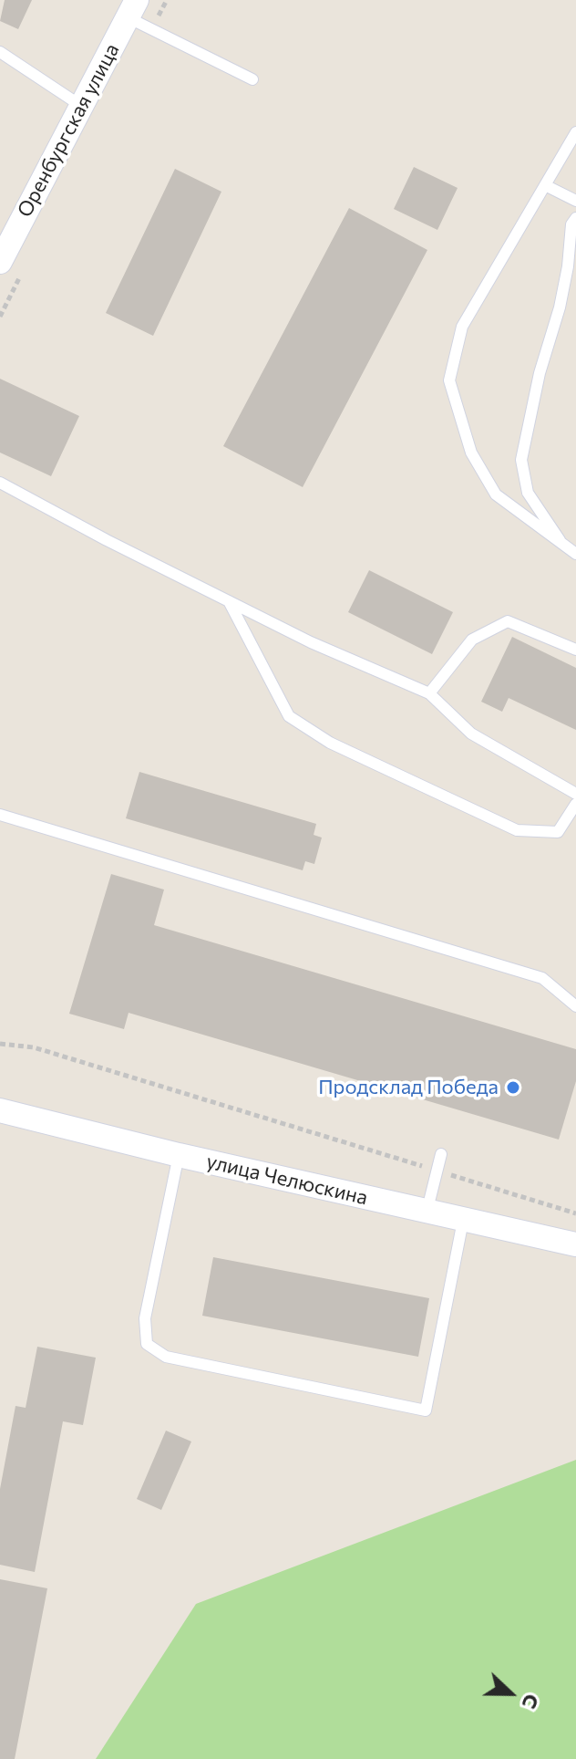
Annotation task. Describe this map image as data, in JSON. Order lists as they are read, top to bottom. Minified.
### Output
{"streets":{"street":["Оренбургская улица","улица Челюскина"]},"places":["Продсклад Победа"],"north":"right"}
